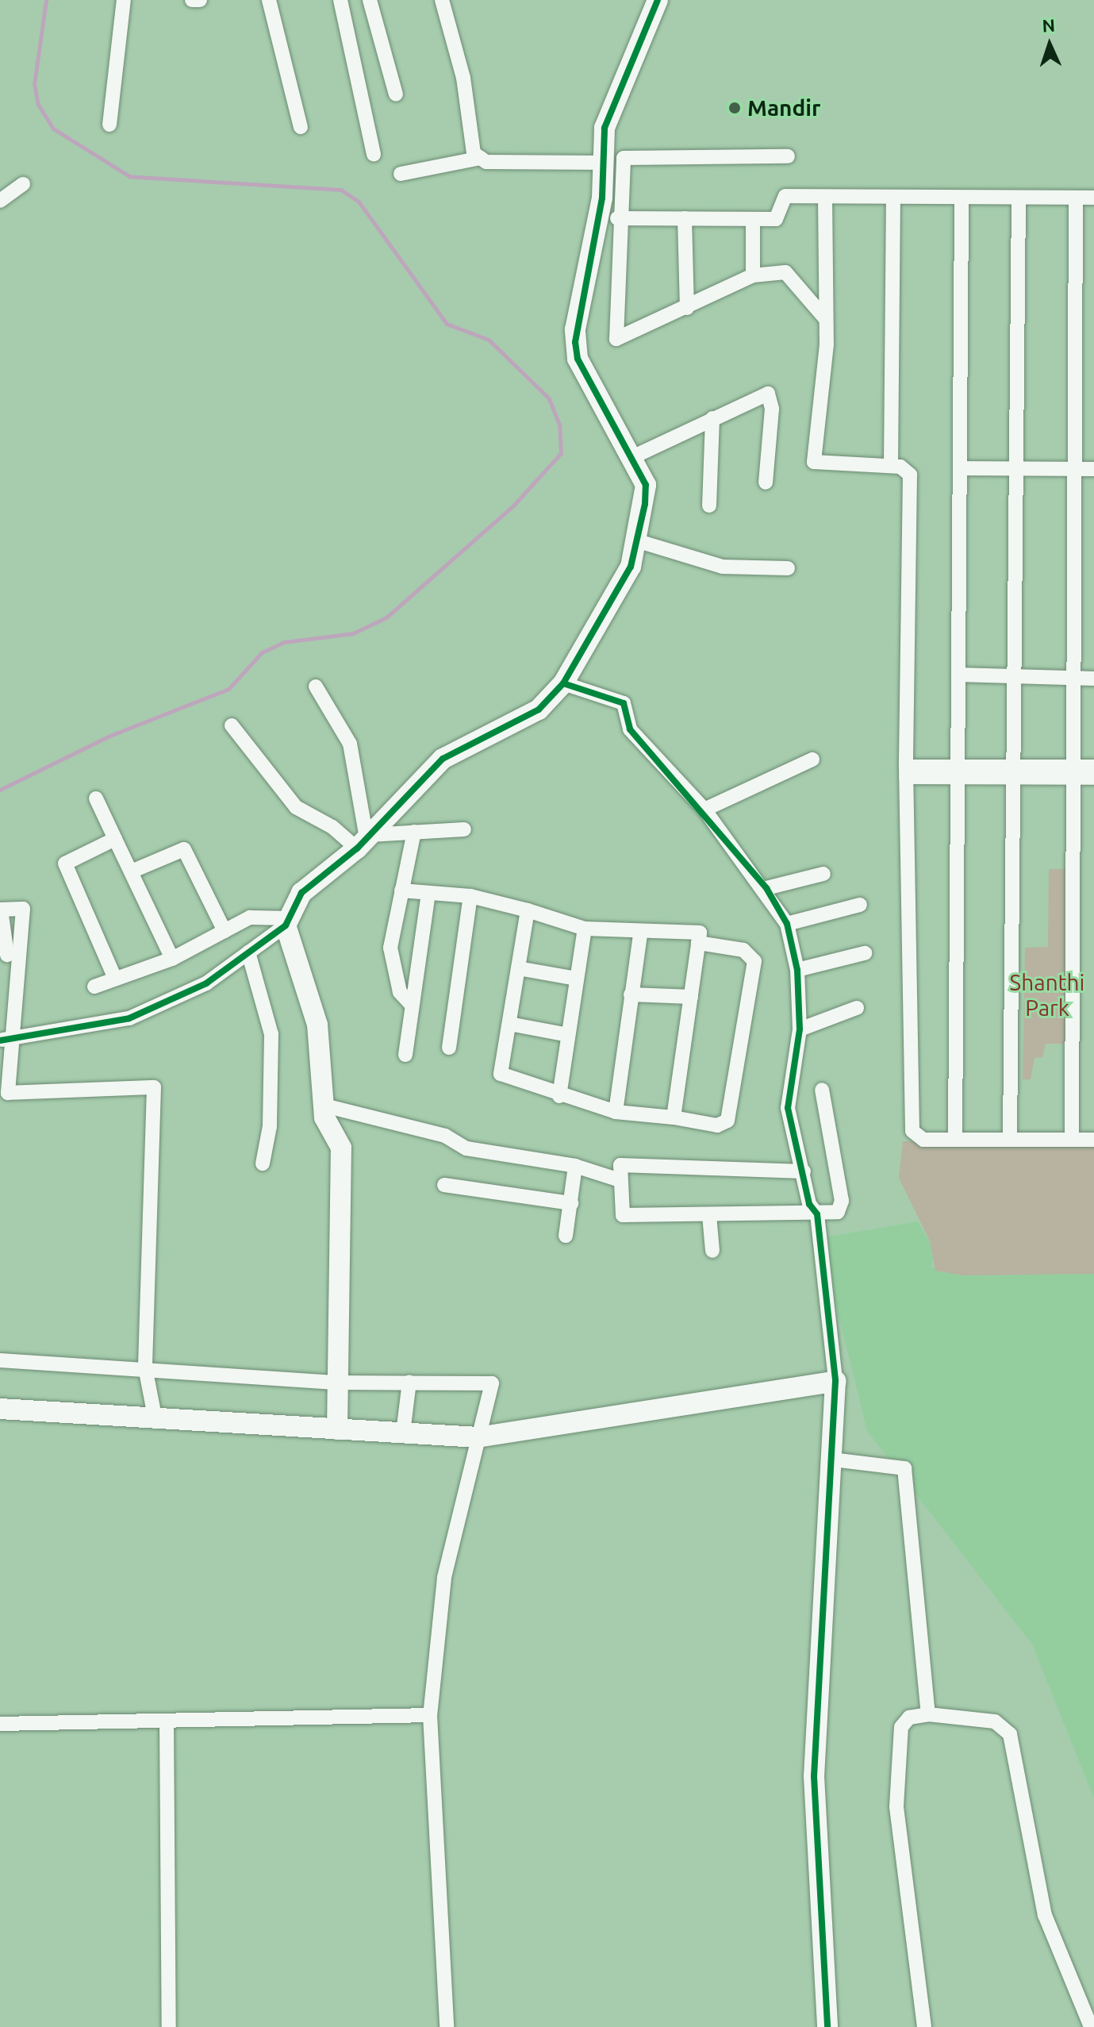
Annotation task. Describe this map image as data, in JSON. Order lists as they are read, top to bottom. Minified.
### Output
{"parks":["Shanthi Park"],"places":["Mandir"],"north":"top"}
